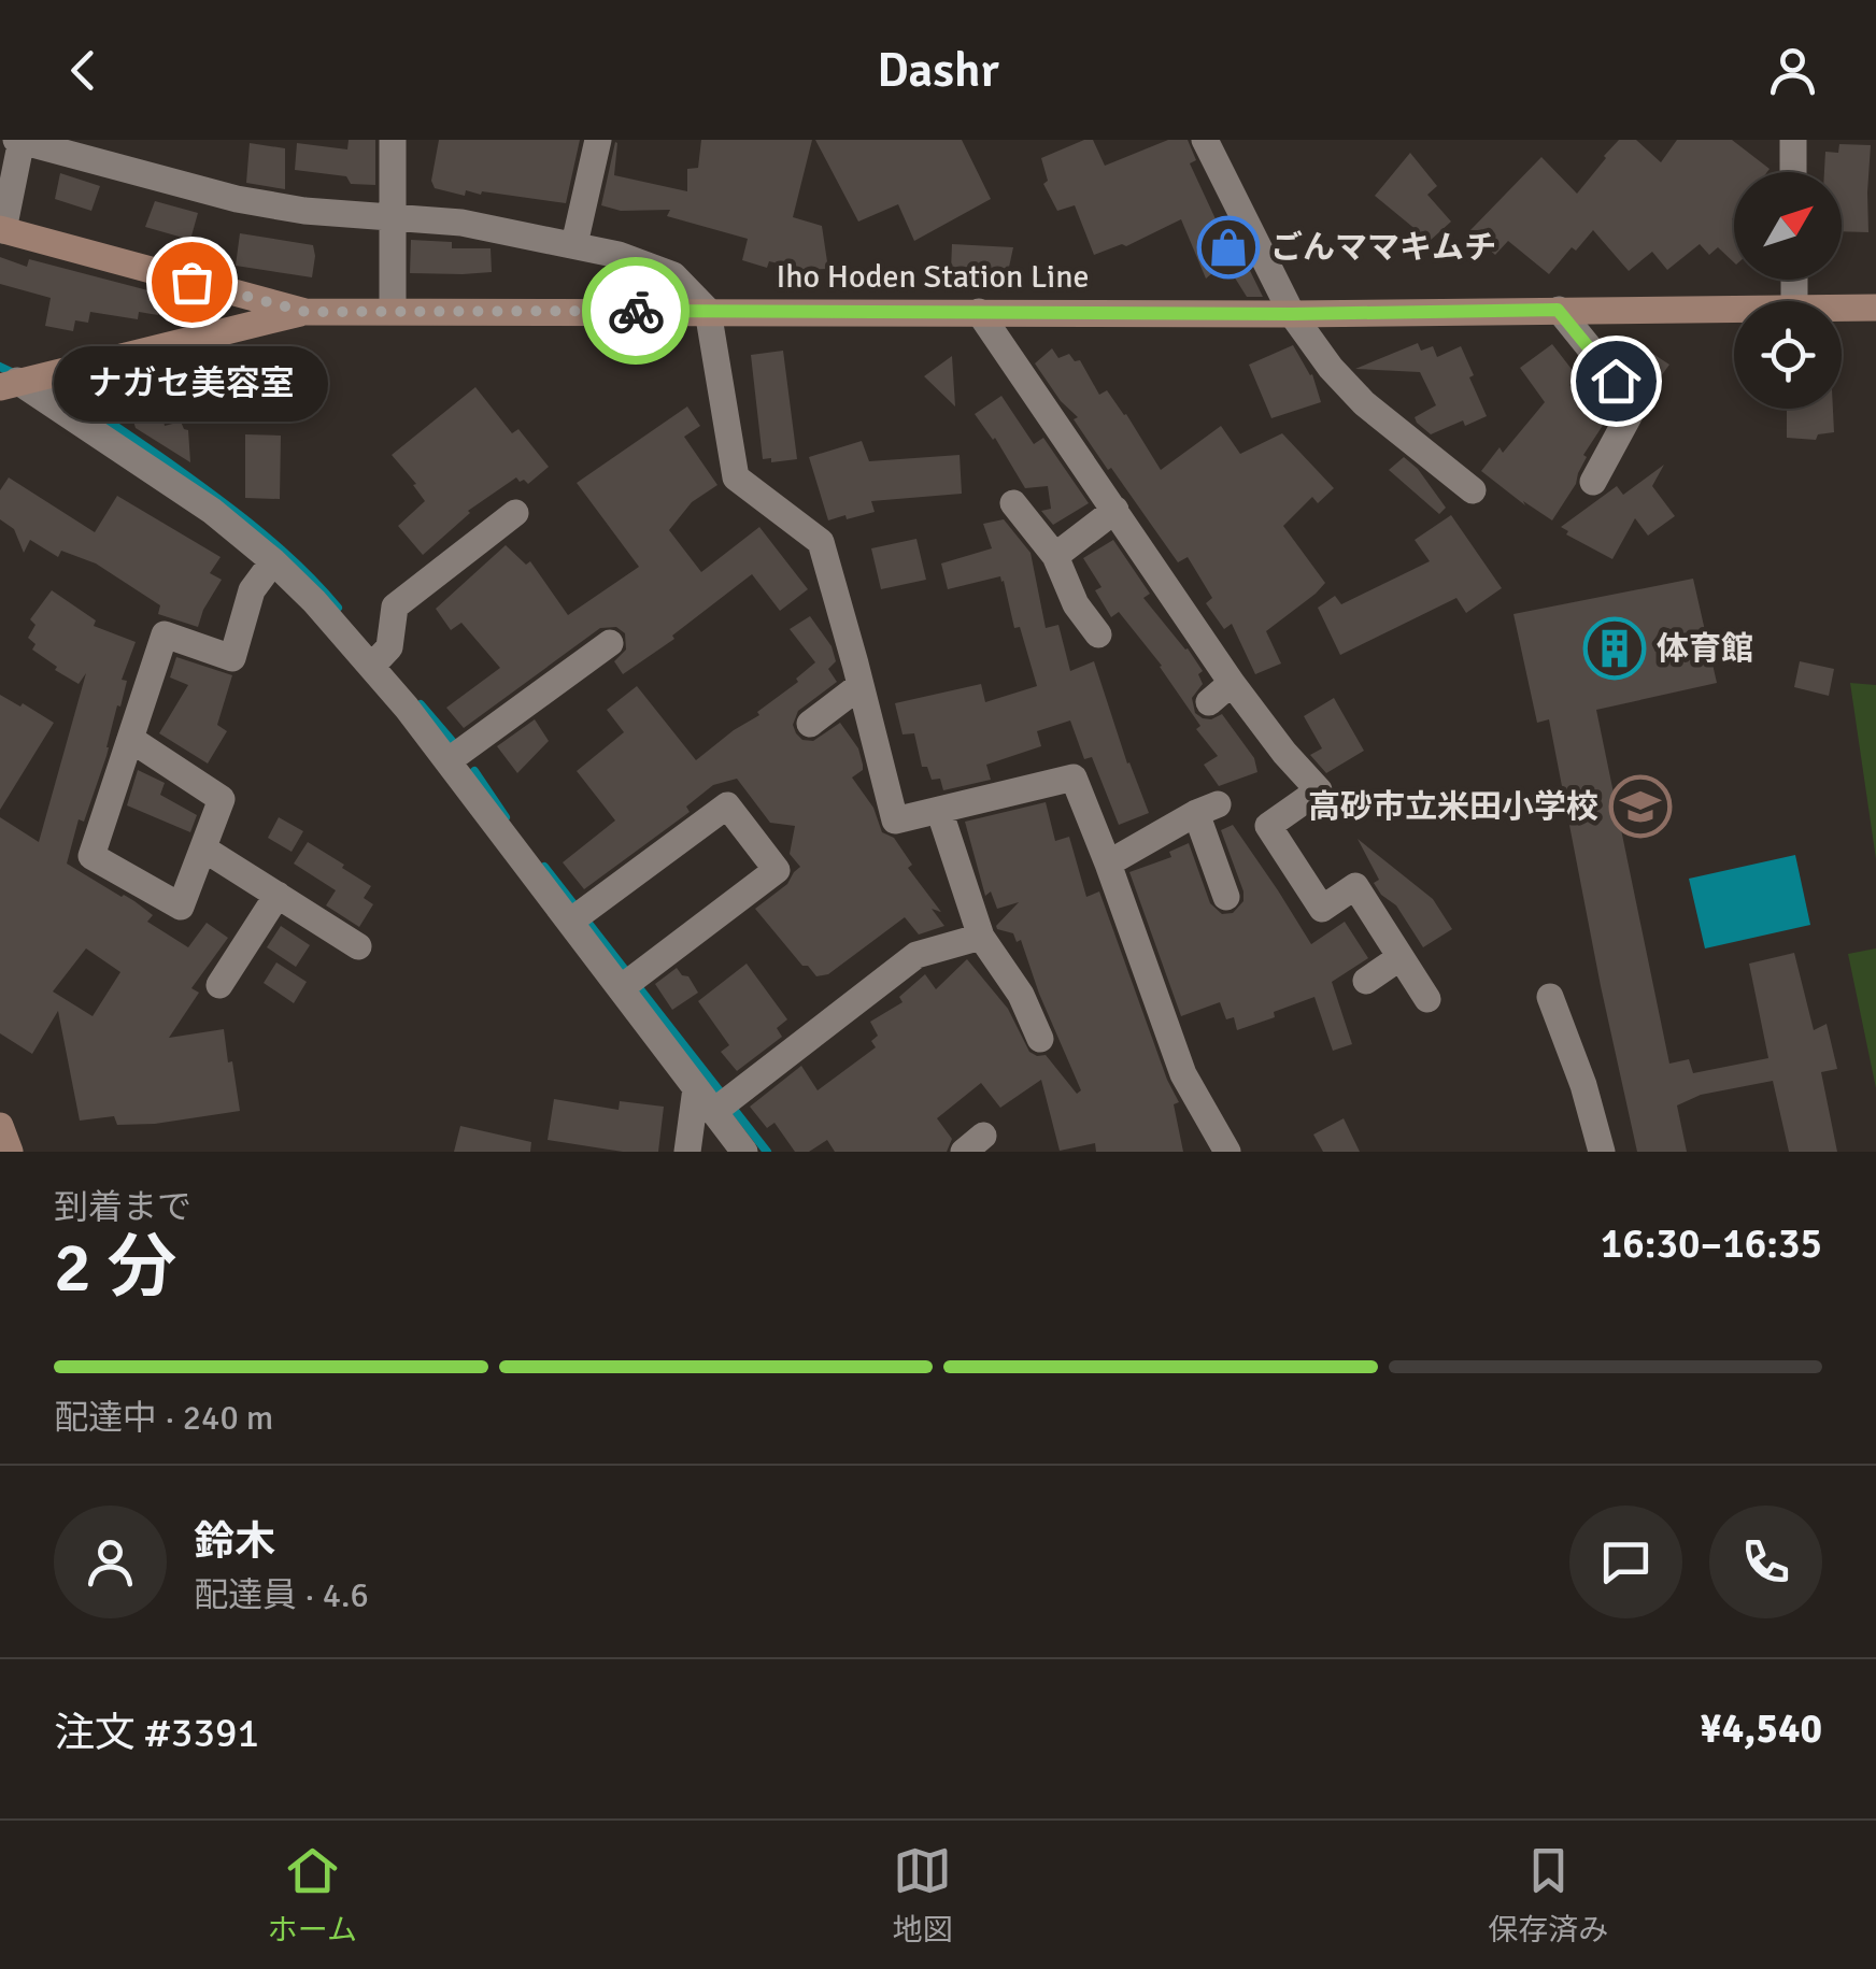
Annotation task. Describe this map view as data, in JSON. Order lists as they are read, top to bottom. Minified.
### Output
{"streets":{"main road":["Iho Hoden Station Line"]},"places":{"shop":["ごんママキムチ"],"other":["ナガセ美容室"],"building":["体育館"],"school or university":["高砂市立米田小学校"]},"north":"top right","page":{"header":"Dashr","bubble":"ナガセ美容室","heading":["2 分","到着まで","16:30–16:35"],"panel":["鈴木","配達員 · 4.6","注文 #3391","¥4,540"],"bar":"配達中 · 240 m","tabs":["ホーム","地図","保存済み"]}}
